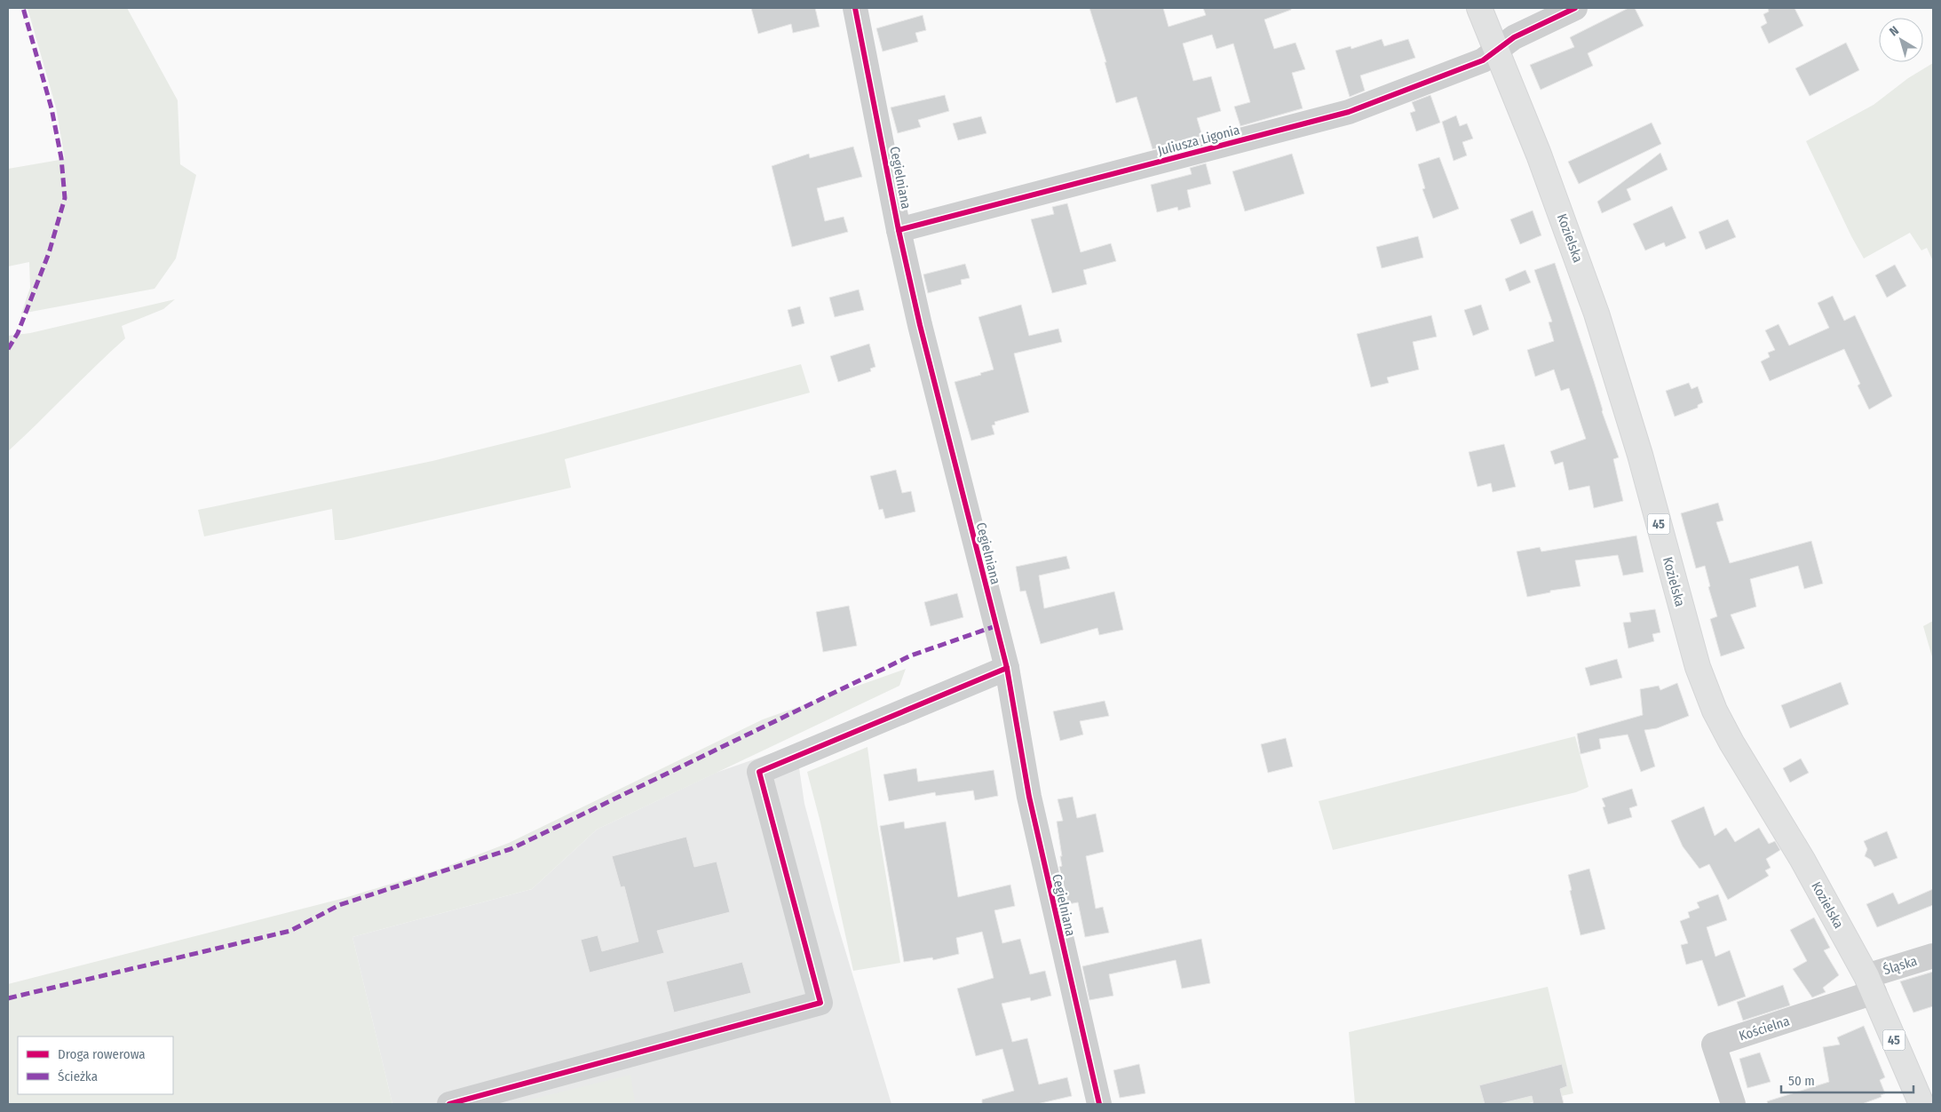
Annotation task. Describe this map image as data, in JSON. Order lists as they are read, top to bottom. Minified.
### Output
{"streets":{"main road":["Kozielska","45"],"street":["Juliusza Ligonia","Cegielniana","Śląska","Kościelna"]},"crossings":[["Juliusza Ligonia","Cegielniana"],["Juliusza Ligonia","Kozielska"],["Kozielska","Śląska"],["Kozielska","Kościelna"],["Śląska","Kościelna"]],"legend":["Droga rowerowa","Ścieżka"],"scale_bar":"50 m","north":"top left"}
